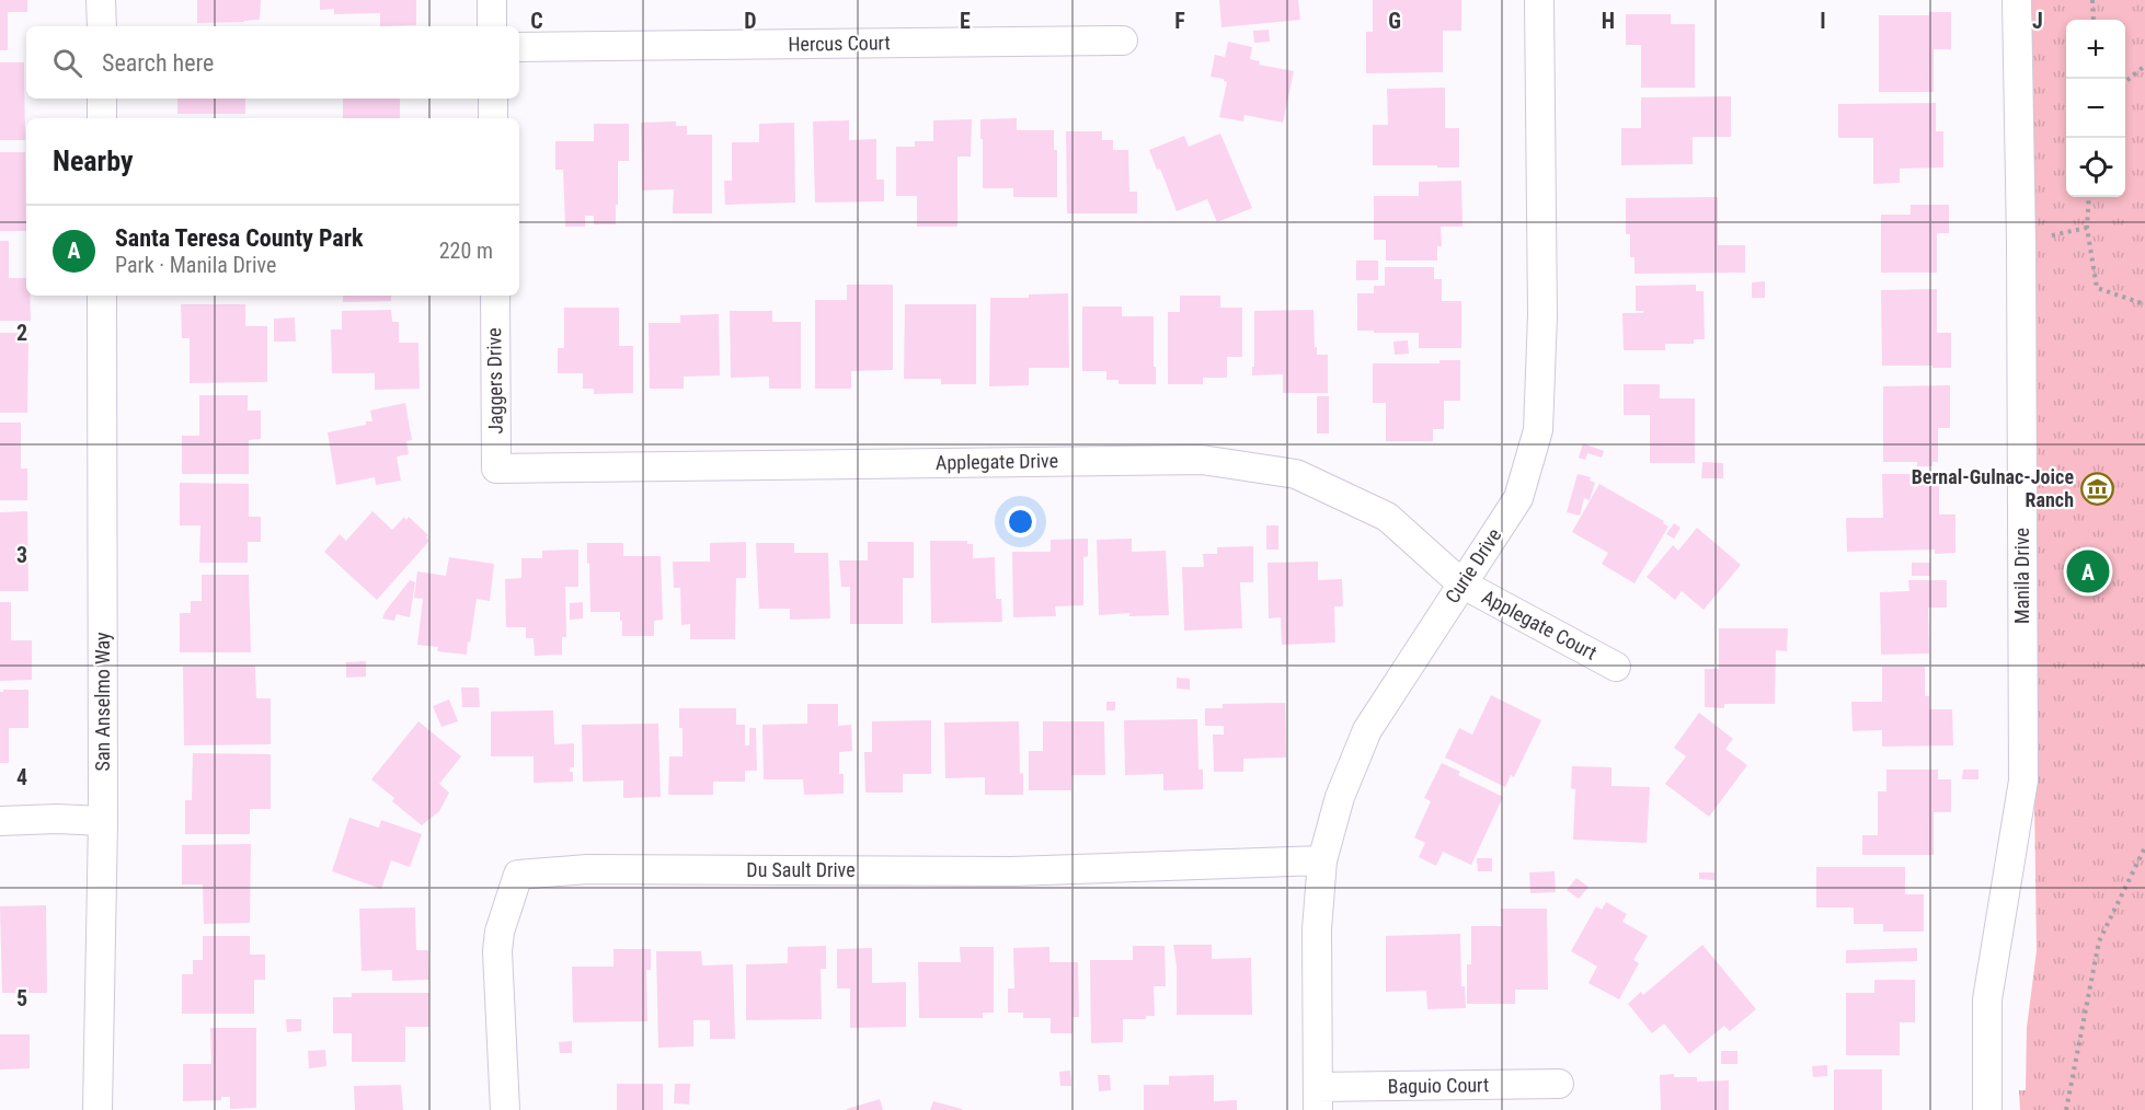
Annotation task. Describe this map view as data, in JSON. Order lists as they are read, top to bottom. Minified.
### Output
{"streets":{"street":["Hercus Court","Jaggers Drive","Applegate Drive","Curie Drive","Manila Drive","Applegate Court","San Anselmo Way","Du Sault Drive","Baguio Court"]},"crossings":[["Jaggers Drive","Applegate Drive"],["Applegate Drive","Curie Drive"],["Applegate Drive","Applegate Court"],["Curie Drive","Applegate Court"],["Curie Drive","Du Sault Drive"],["Curie Drive","Baguio Court"]],"places":{"museum":["Bernal-Gulnac-Joice Ranch"]},"page":{"map_buttons":["+","−"],"search":"Search here","heading":"Nearby","list":[{"mark":"A","name":"Santa Teresa County Park","note":"Park · Manila Drive","value":"220 m"}],"pins":"A"},"grid":{"columns":["C","D","E","F","G","H","I","J"],"rows":["2","3","4","5"]}}
